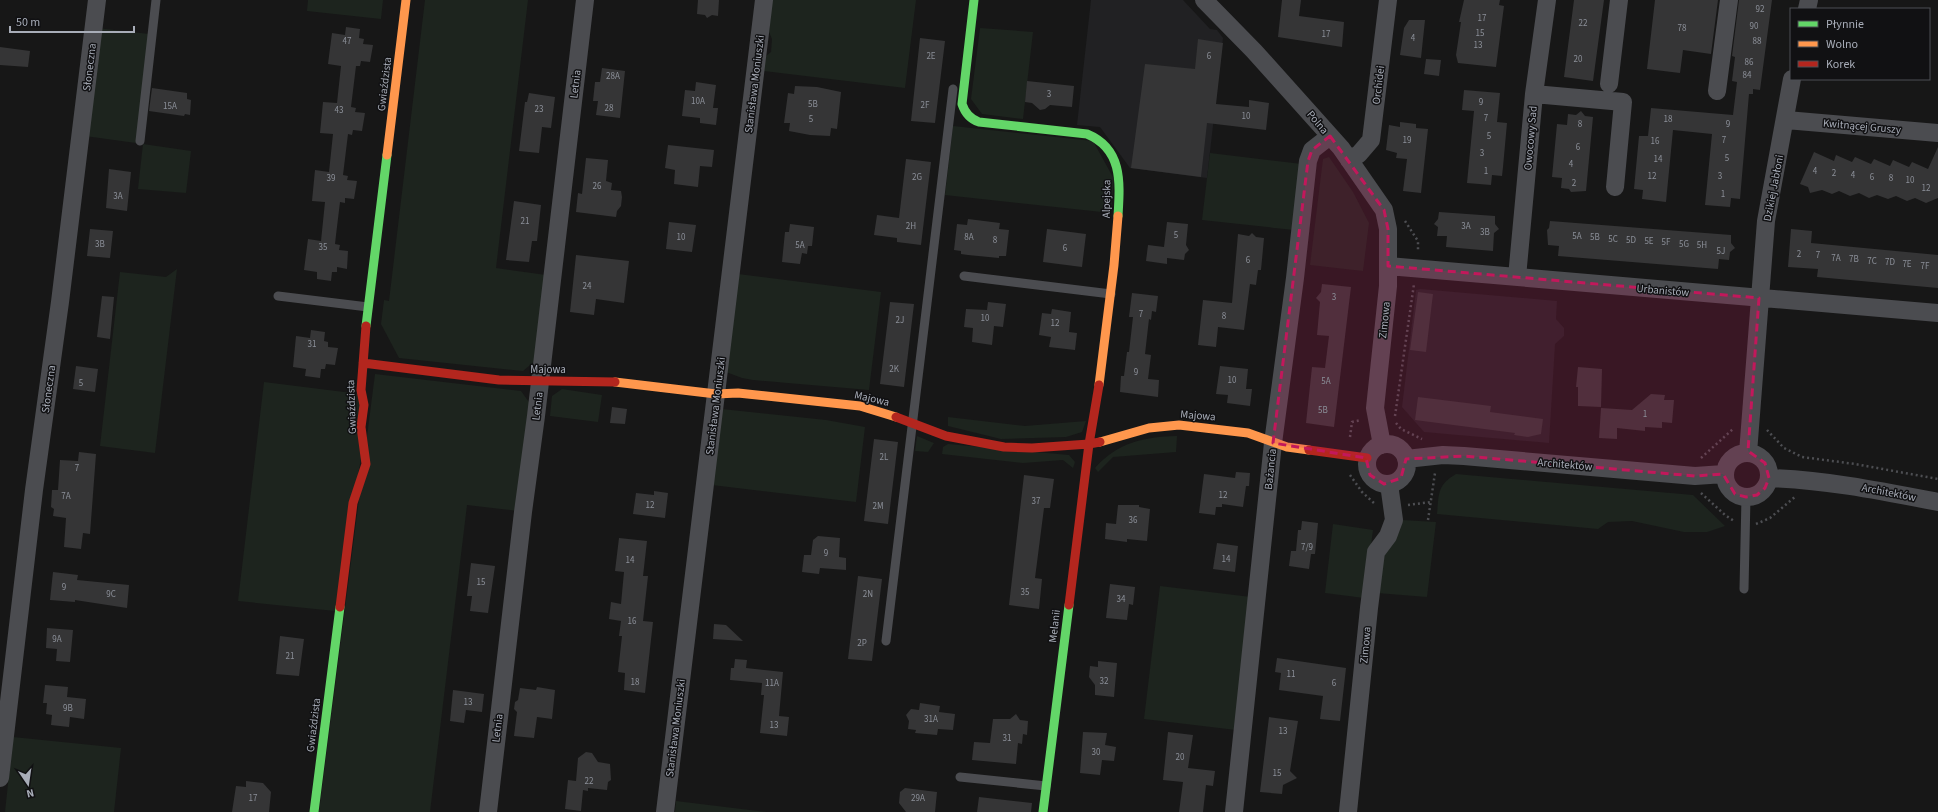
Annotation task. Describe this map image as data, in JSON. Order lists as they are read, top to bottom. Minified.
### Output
{"streets":{"street":["Słoneczna","Gwiaździsta","Letnia","Stanisława Moniuszki","Orchidei","Polna","Kwitnącej Gruszy","Owocowy Sad","Dzikiej Jabłoni","Alpejska","Urbanistów","Zimowa","Majowa","Architektów","Bażancia","Melanii"]},"crossings":[["Gwiaździsta","Majowa"],["Letnia","Majowa"],["Stanisława Moniuszki","Majowa"],["Orchidei","Polna"],["Polna","Urbanistów"],["Polna","Zimowa"],["Polna","Bażancia"],["Kwitnącej Gruszy","Dzikiej Jabłoni"],["Owocowy Sad","Urbanistów"],["Dzikiej Jabłoni","Urbanistów"],["Dzikiej Jabłoni","Architektów"],["Alpejska","Majowa"],["Alpejska","Melanii"],["Urbanistów","Zimowa"],["Zimowa","Majowa"],["Zimowa","Architektów"],["Majowa","Architektów"],["Majowa","Bażancia"],["Majowa","Melanii"]],"house_numbers":["92","17","22","90","78","15","17","4","47","88","13","2E","6","20","86","84","28A","3","10A","9","5B","2F","15A","28","23","43","10","7","5","18","8","9","5","19","7","16","6","3","5","14","4","1","4","2","4","12","3","2G","6","39","8","10","2","26","12","1","3A","21","2H","3A","3B","5","5A","10","8A","5B","5C","8","5D","5E","5F","3B","5G","5A","5H","35","6","5J","2","7","7A","7B","6","7C","7D","7E","7F","24","3","7","8","10","2J","12","31","2K","9","10","5A","5","5B","1","2L","7","12","7A","37","12","2M","36","7/9","9","14","14","15","9","35","9C","2N","34","16","9A","2P","21","11","32","18","11A","6","13","9B","31A","13","13","31","30","20","15","22","17","29A"],"legend":["Płynnie","Wolno","Korek"],"scale_bar":"50 m","north":"bottom"}
